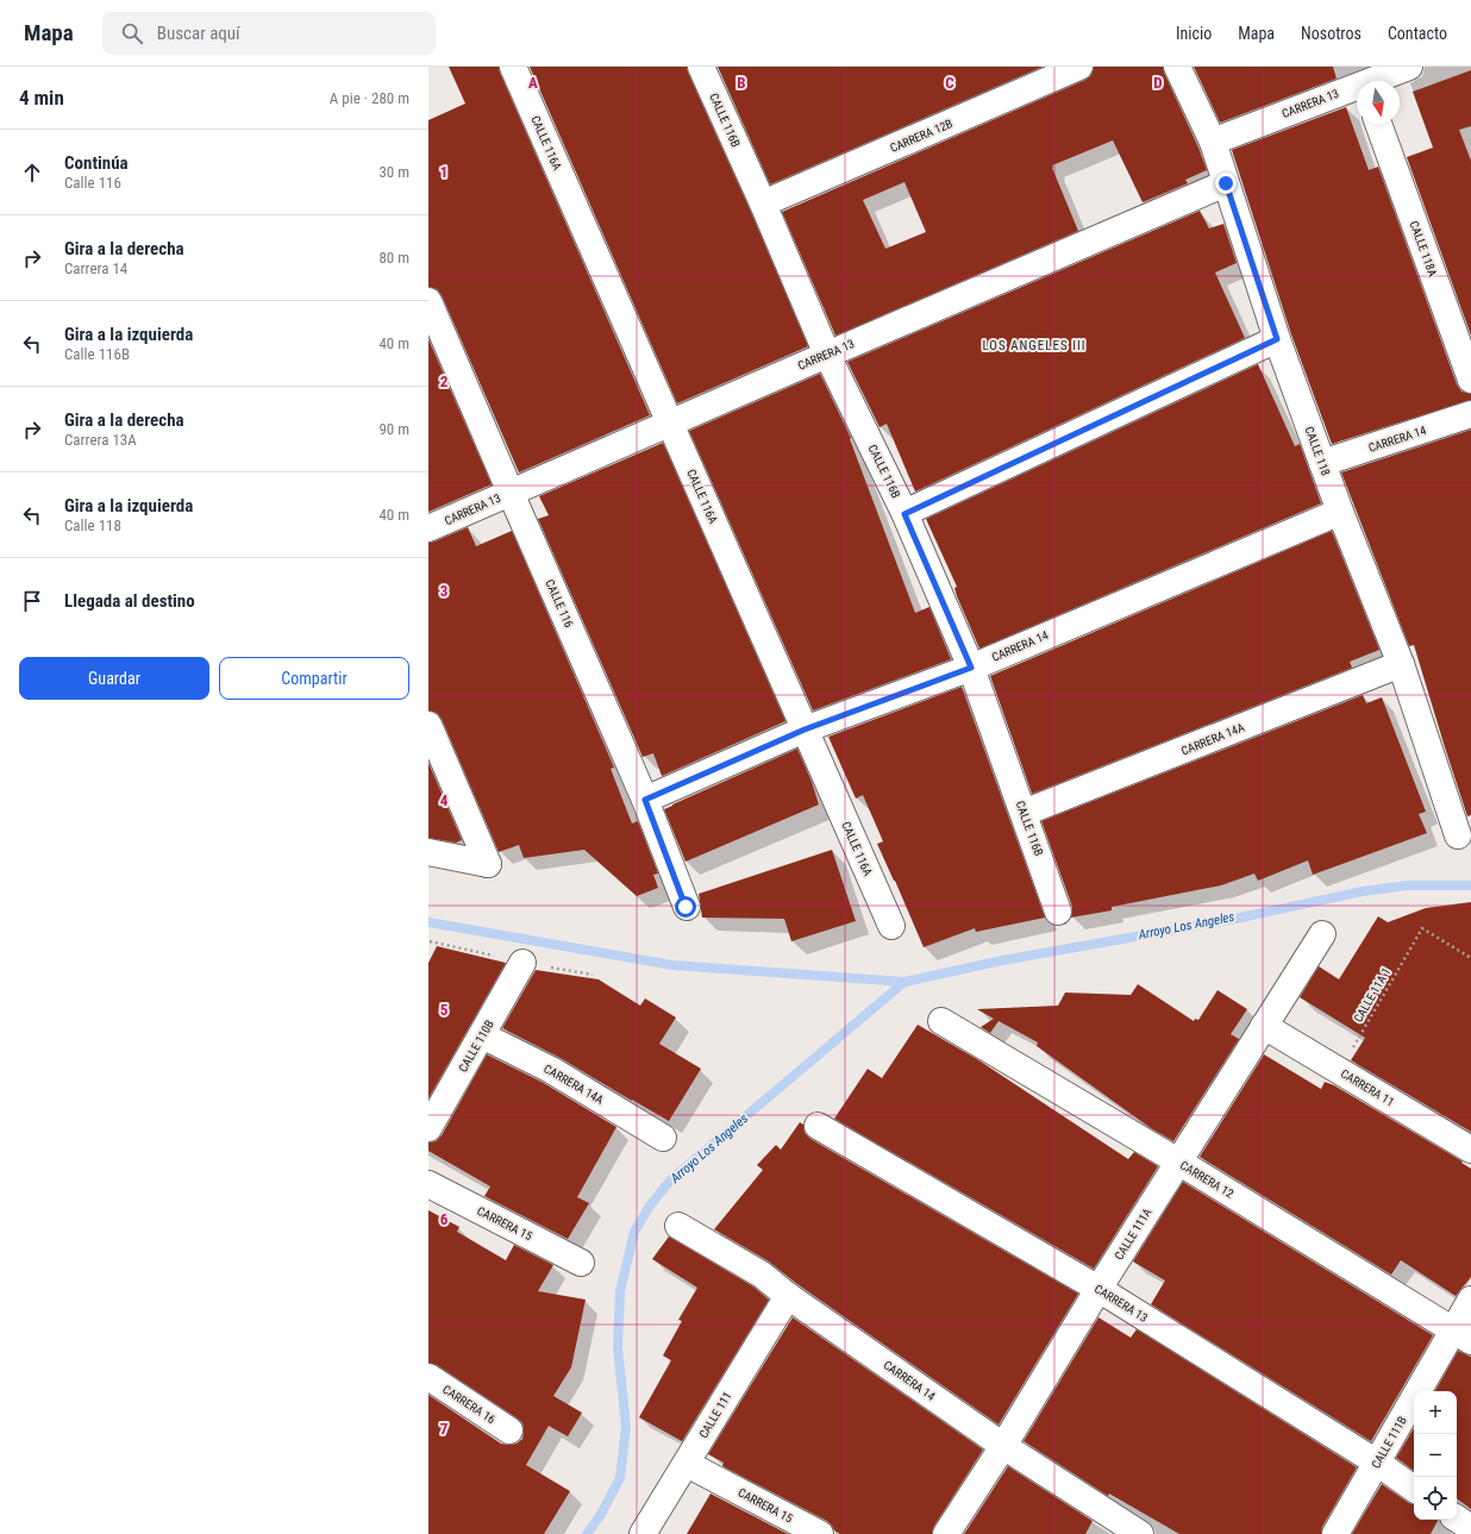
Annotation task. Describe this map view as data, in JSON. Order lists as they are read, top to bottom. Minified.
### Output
{"streets":{"street":["CARRERA 13","CALLE 116B","CARRERA 12B","CALLE 116A","CALLE 118A","CARRERA 14","CALLE 118","CALLE 116","CARRERA 14A","CALLE 110B","CARRERA 11","CARRERA 12","CARRERA 15","CALLE 111A","CARRERA 16","CALLE 111","CALLE 111B"],"path":["CALLE 11A 1"]},"crossings":[["CARRERA 13","CALLE 116B"],["CARRERA 13","CALLE 116A"],["CARRERA 13","CALLE 118"],["CARRERA 13","CALLE 116"],["CARRERA 13","CALLE 111A"],["CARRERA 13","CALLE 111B"],["CALLE 116B","CARRERA 12B"],["CALLE 116B","CARRERA 14"],["CALLE 116B","CARRERA 14A"],["CALLE 116A","CARRERA 14"],["CARRERA 14","CALLE 118"],["CARRERA 14","CALLE 116"],["CARRERA 14","CALLE 111A"],["CARRERA 14","CALLE 111"],["CALLE 118","CARRERA 14A"],["CARRERA 14A","CALLE 110B"],["CALLE 11A 1","CARRERA 11"],["CARRERA 11","CALLE 111A"],["CARRERA 12","CALLE 111A"],["CARRERA 12","CALLE 111B"],["CARRERA 15","CALLE 111"]],"districts":["LOS ANGELES III"],"water":["Arroyo Los Angeles"],"north":"bottom","page":{"header":"Mapa","search":"Buscar aquí","nav":["Inicio","Mapa","Nosotros","Contacto"],"heading":["4 min","A pie · 280 m"],"list":[["Continúa","Calle 116","30 m"],["Gira a la derecha","Carrera 14","80 m"],["Gira a la izquierda","Calle 116B","40 m"],["Gira a la derecha","Carrera 13A","90 m"],["Gira a la izquierda","Calle 118","40 m"],"Llegada al destino"],"buttons":["Guardar","Compartir"],"map_buttons":["+","−"]},"grid":{"columns":["A","B","C","D"],"rows":["1","2","3","4","5","6","7"]}}
